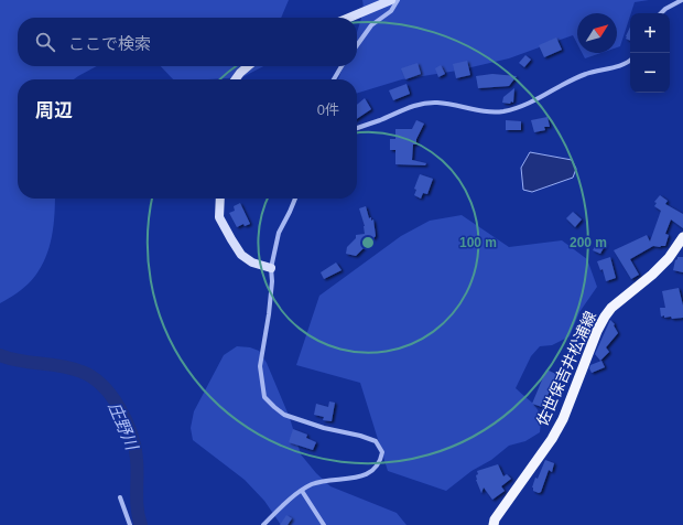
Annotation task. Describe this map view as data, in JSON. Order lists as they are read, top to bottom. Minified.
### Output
{"streets":{"main road":["佐世保吉井松浦線"]},"water":["庄野川"],"north":"top right","page":{"map_buttons":["+","−"],"search":"ここで検索","heading":["周辺","0件"]},"rings":["100 m","200 m"]}
